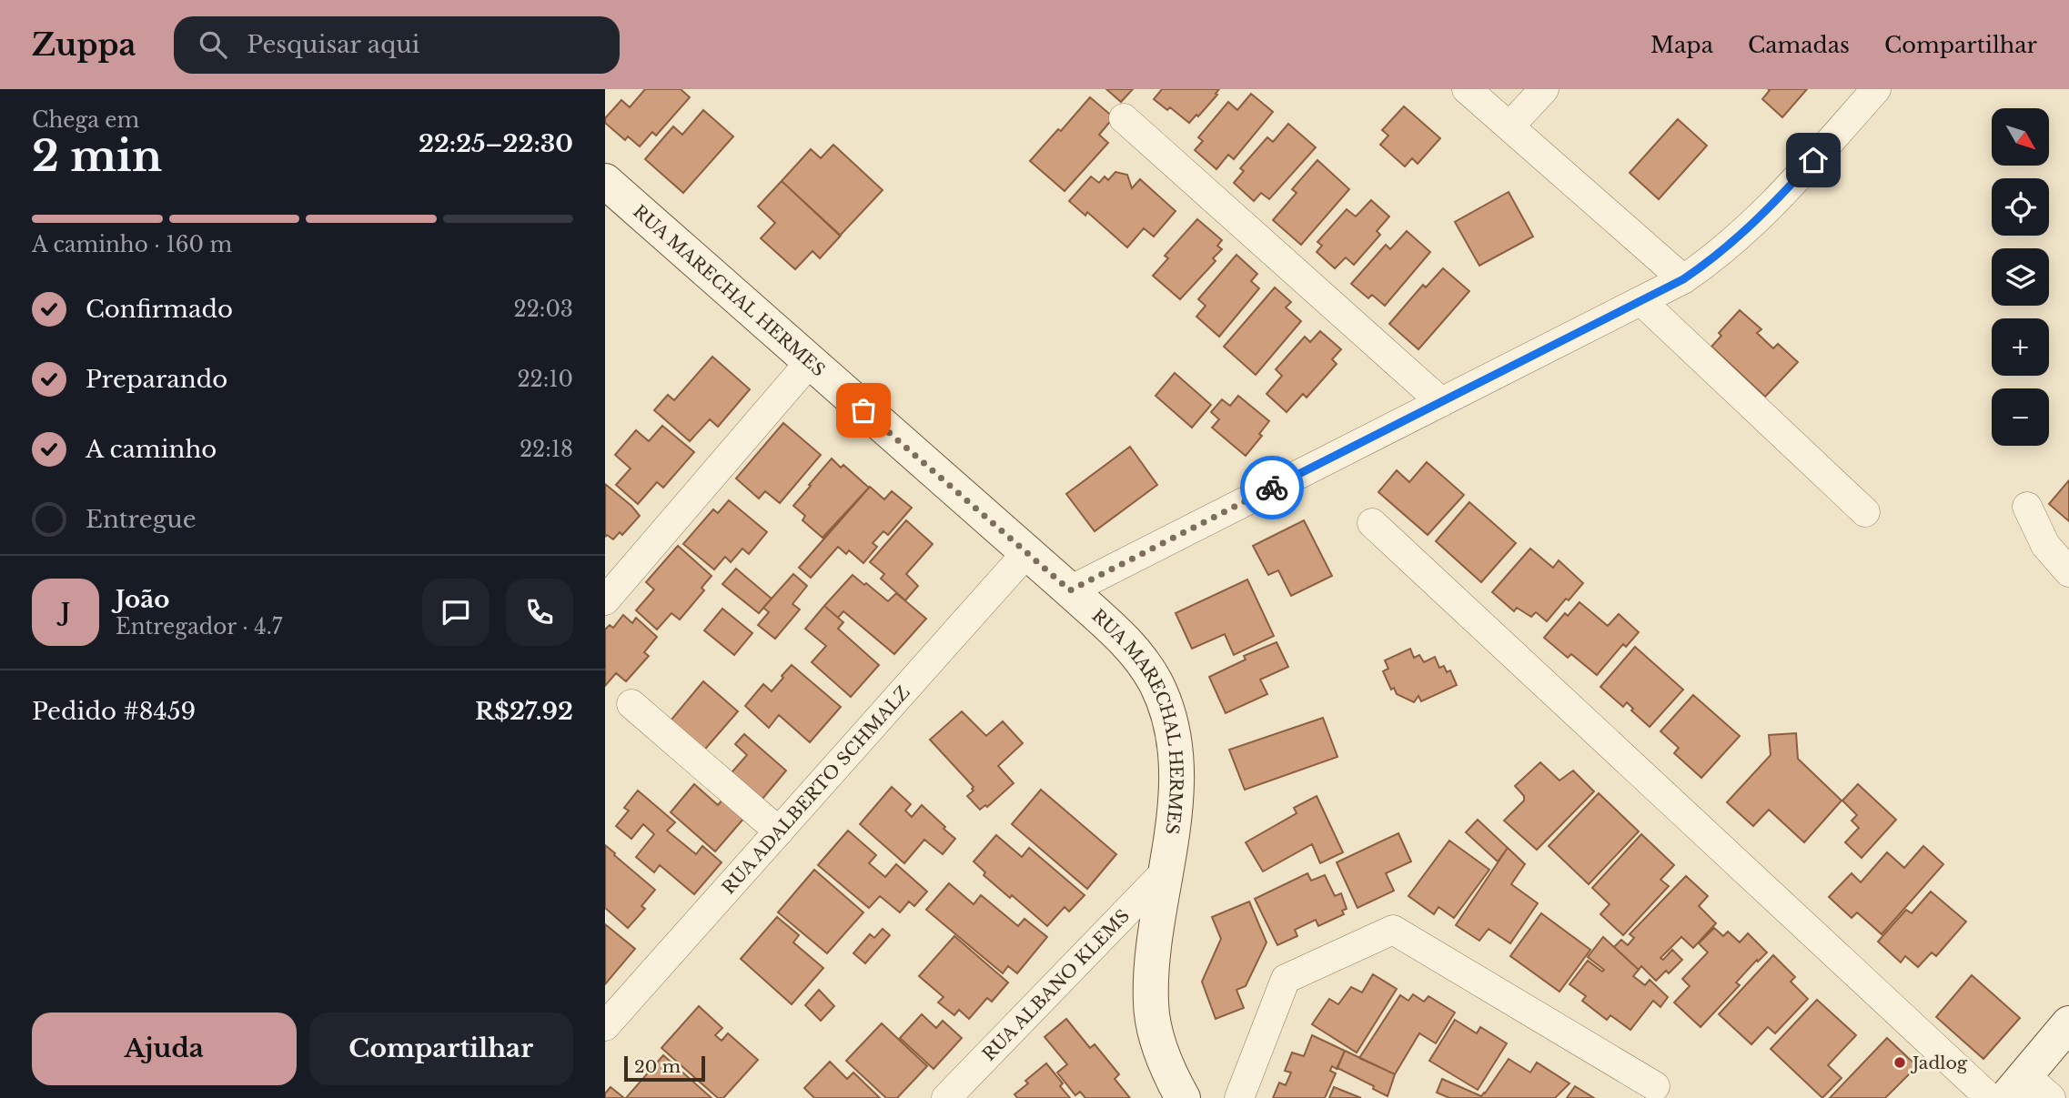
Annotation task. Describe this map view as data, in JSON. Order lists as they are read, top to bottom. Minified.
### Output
{"streets":{"street":["RUA MARECHAL HERMES","RUA ADALBERTO SCHMALZ","RUA ALBANO KLEMS"]},"crossings":[["RUA MARECHAL HERMES","RUA ADALBERTO SCHMALZ"],["RUA MARECHAL HERMES","RUA ALBANO KLEMS"]],"places":["Jadlog"],"scale_bar":"20 m","north":"bottom right","page":{"header":"Zuppa","search":"Pesquisar aqui","nav":["Mapa","Camadas","Compartilhar"],"heading":["2 min","Chega em","22:25–22:30"],"panel":["João","Entregador · 4.7","Pedido #8459","R$27.92"],"map_buttons":["+","−"],"bar":"A caminho · 160 m","list":[["Confirmado","22:03"],["Preparando","22:10"],["A caminho","22:18"],"Entregue"],"round":"J","buttons":["Ajuda","Compartilhar"],"scale":"20 m"}}
